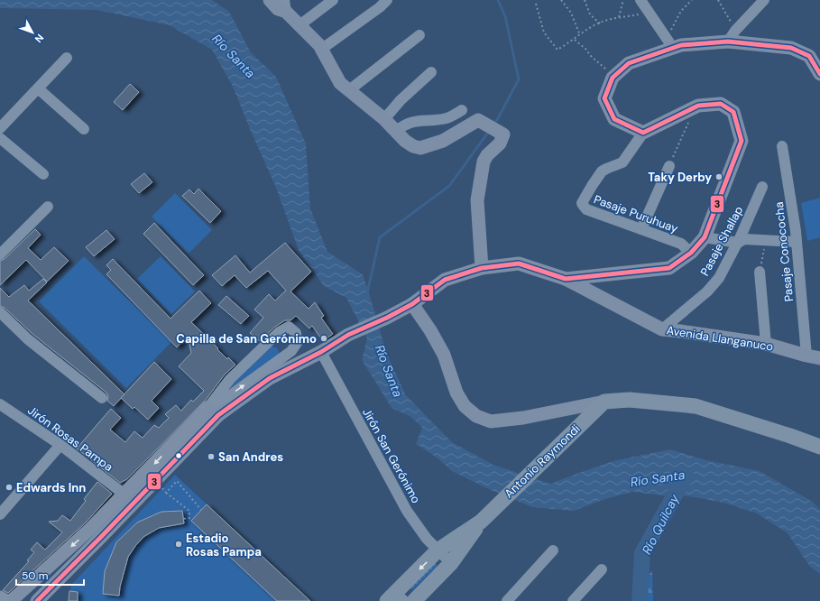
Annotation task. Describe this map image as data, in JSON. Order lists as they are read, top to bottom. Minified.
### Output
{"streets":{"highway":["Antonio Raymondi"],"main road":["Avenida Llanganuco"],"street":["Pasaje Puruhuay","Pasaje Shallap","Pasaje Conococha","Jirón Rosas Pampa","Jirón San Gerónimo"]},"crossings":[["Pasaje Shallap","Avenida Llanganuco"],["Pasaje Conococha","Avenida Llanganuco"]],"water":["Río Santa","Río Quilcay"],"places":["Taky Derby","Capilla de San Gerónimo","San Andres","Edwards Inn","Estadio Rosas Pampa"],"lines":["transit line 3"],"scale_bar":"50 m","north":"bottom right"}
